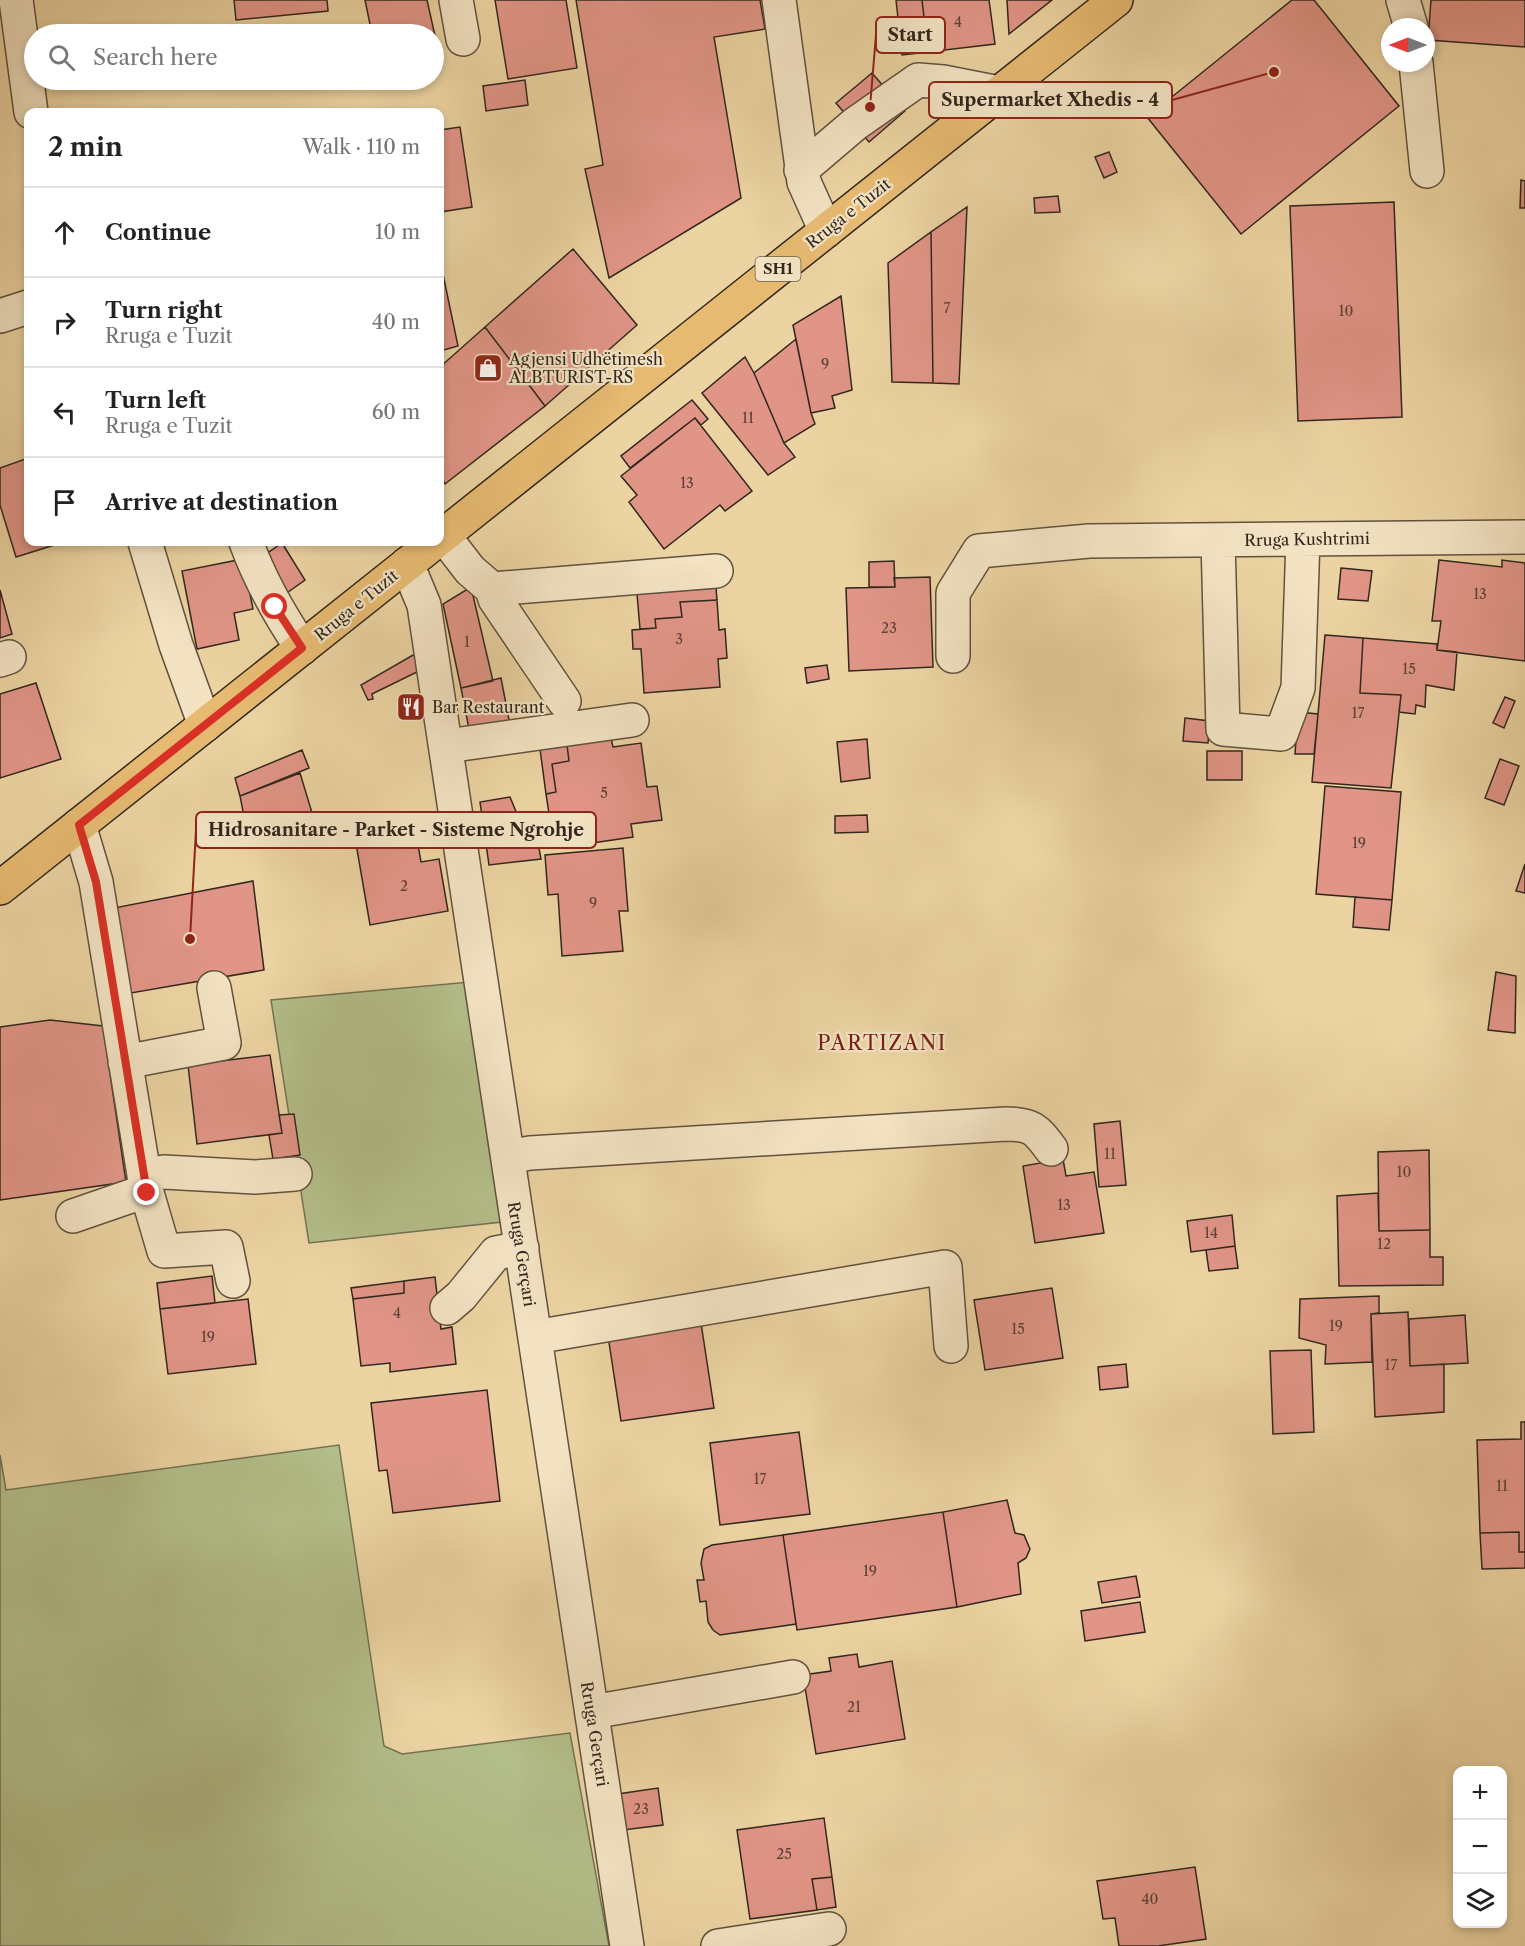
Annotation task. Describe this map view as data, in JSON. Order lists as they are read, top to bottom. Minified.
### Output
{"streets":{"main road":["Rruga e Tuzit","SH1"],"street":["Rruga Kushtrimi","Rruga Gerçari"]},"crossings":[["Rruga e Tuzit","Rruga Gerçari"]],"districts":["PARTIZANI"],"places":{"other":["Supermarket Xhedis - 4","Start","Hidrosanitare - Parket - Sisteme Ngrohje"],"shop":["Agjensi Udhëtimesh ALBTURIST-RS"],"restaurant":["Bar Restaurant"]},"house_numbers":["4","7","10","9","11","13","13","23","3","1","15","17","5","19","2","9","11","10","13","14","12","4","19","15","19","17","17","11","19","21","23","25","40"],"north":"left","page":{"search":"Search here","heading":["2 min","Walk · 110 m"],"list":[["Continue","10 m"],["Turn right","Rruga e Tuzit","40 m"],["Turn left","Rruga e Tuzit","60 m"],"Arrive at destination"],"map_buttons":["+","−"]}}
